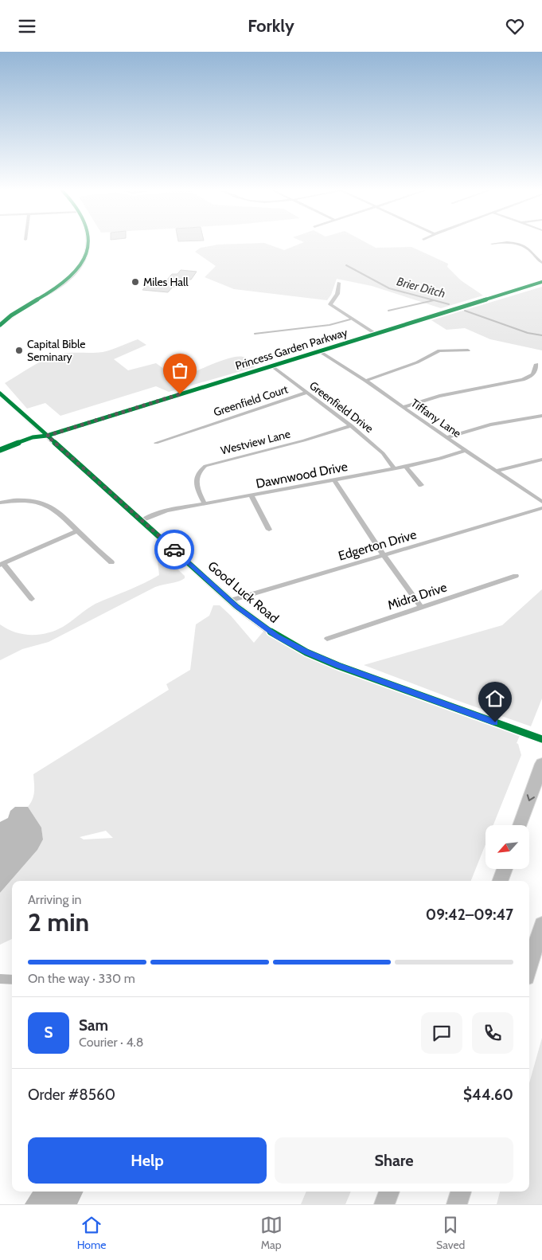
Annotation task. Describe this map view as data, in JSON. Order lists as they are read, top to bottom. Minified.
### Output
{"streets":{"main road":["Good Luck Road"],"street":["Princess Garden Parkway","Greenfield Court","Greenfield Drive","Tiffany Lane","Westview Lane","Dawnwood Drive","Edgerton Drive","Midra Drive"]},"crossings":[["Princess Garden Parkway","Greenfield Drive"],["Princess Garden Parkway","Tiffany Lane"],["Princess Garden Parkway","Good Luck Road"],["Greenfield Court","Greenfield Drive"],["Greenfield Drive","Westview Lane"],["Greenfield Drive","Dawnwood Drive"],["Tiffany Lane","Dawnwood Drive"],["Westview Lane","Dawnwood Drive"],["Dawnwood Drive","Good Luck Road"],["Edgerton Drive","Good Luck Road"]],"water":["Brier Ditch"],"places":["Miles Hall","Capital Bible Seminary"],"north":"bottom left","page":{"header":"Forkly","heading":["2 min","Arriving in","09:42–09:47"],"panel":["Sam","Courier · 4.8","Order #8560","$44.60"],"bar":"On the way · 330 m","round":"S","buttons":["Help","Share"],"tabs":["Home","Map","Saved"]}}
